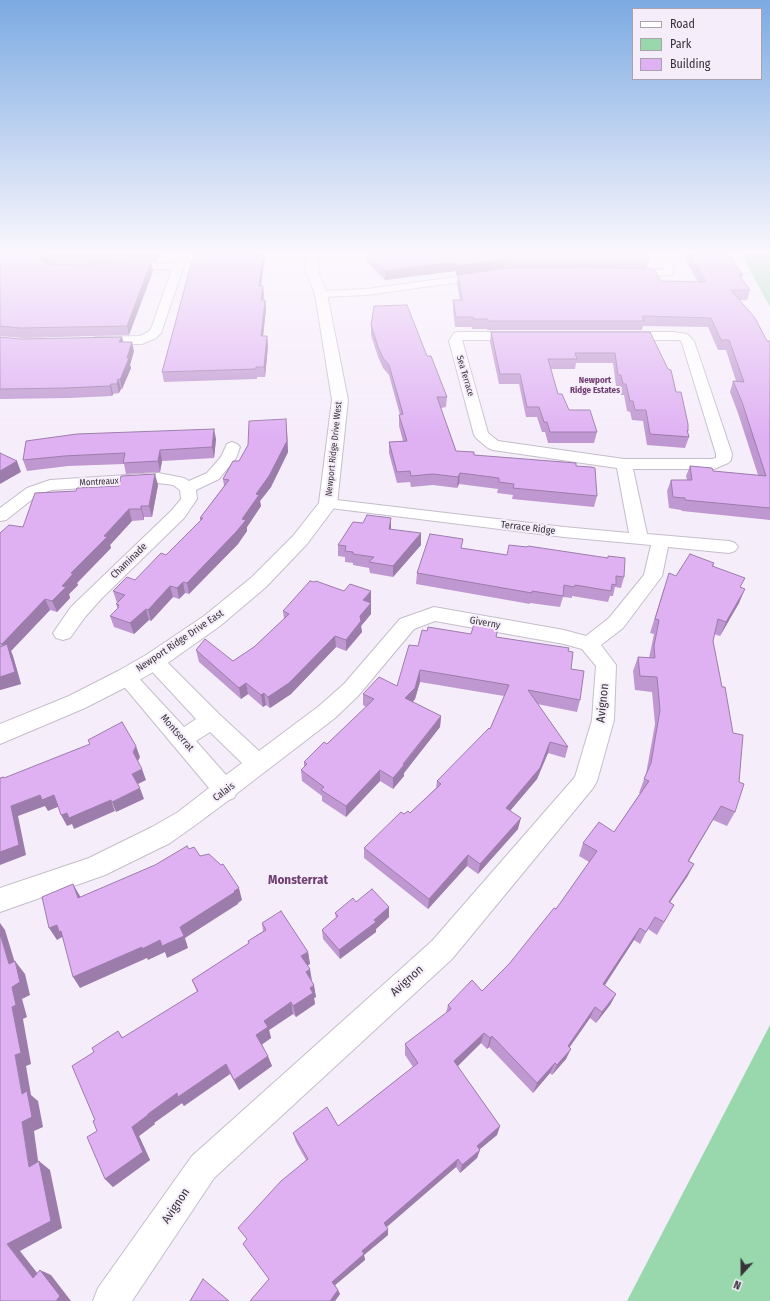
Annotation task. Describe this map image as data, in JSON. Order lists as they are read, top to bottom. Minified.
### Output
{"streets":{"street":["Sea Terrace","Newport Ridge Drive West","Montreaux","Terrace Ridge","Chaminade","Giverny","Newport Ridge Drive East","Avignon","Montserrat","Calais"]},"crossings":[["Newport Ridge Drive West","Terrace Ridge"],["Newport Ridge Drive West","Newport Ridge Drive East"],["Montreaux","Chaminade"],["Terrace Ridge","Newport Ridge Drive East"],["Giverny","Avignon"],["Giverny","Calais"],["Newport Ridge Drive East","Montserrat"],["Montserrat","Calais"]],"districts":["Newport Ridge Estates","Monsterrat"],"legend":["Road","Park","Building"],"north":"bottom"}
